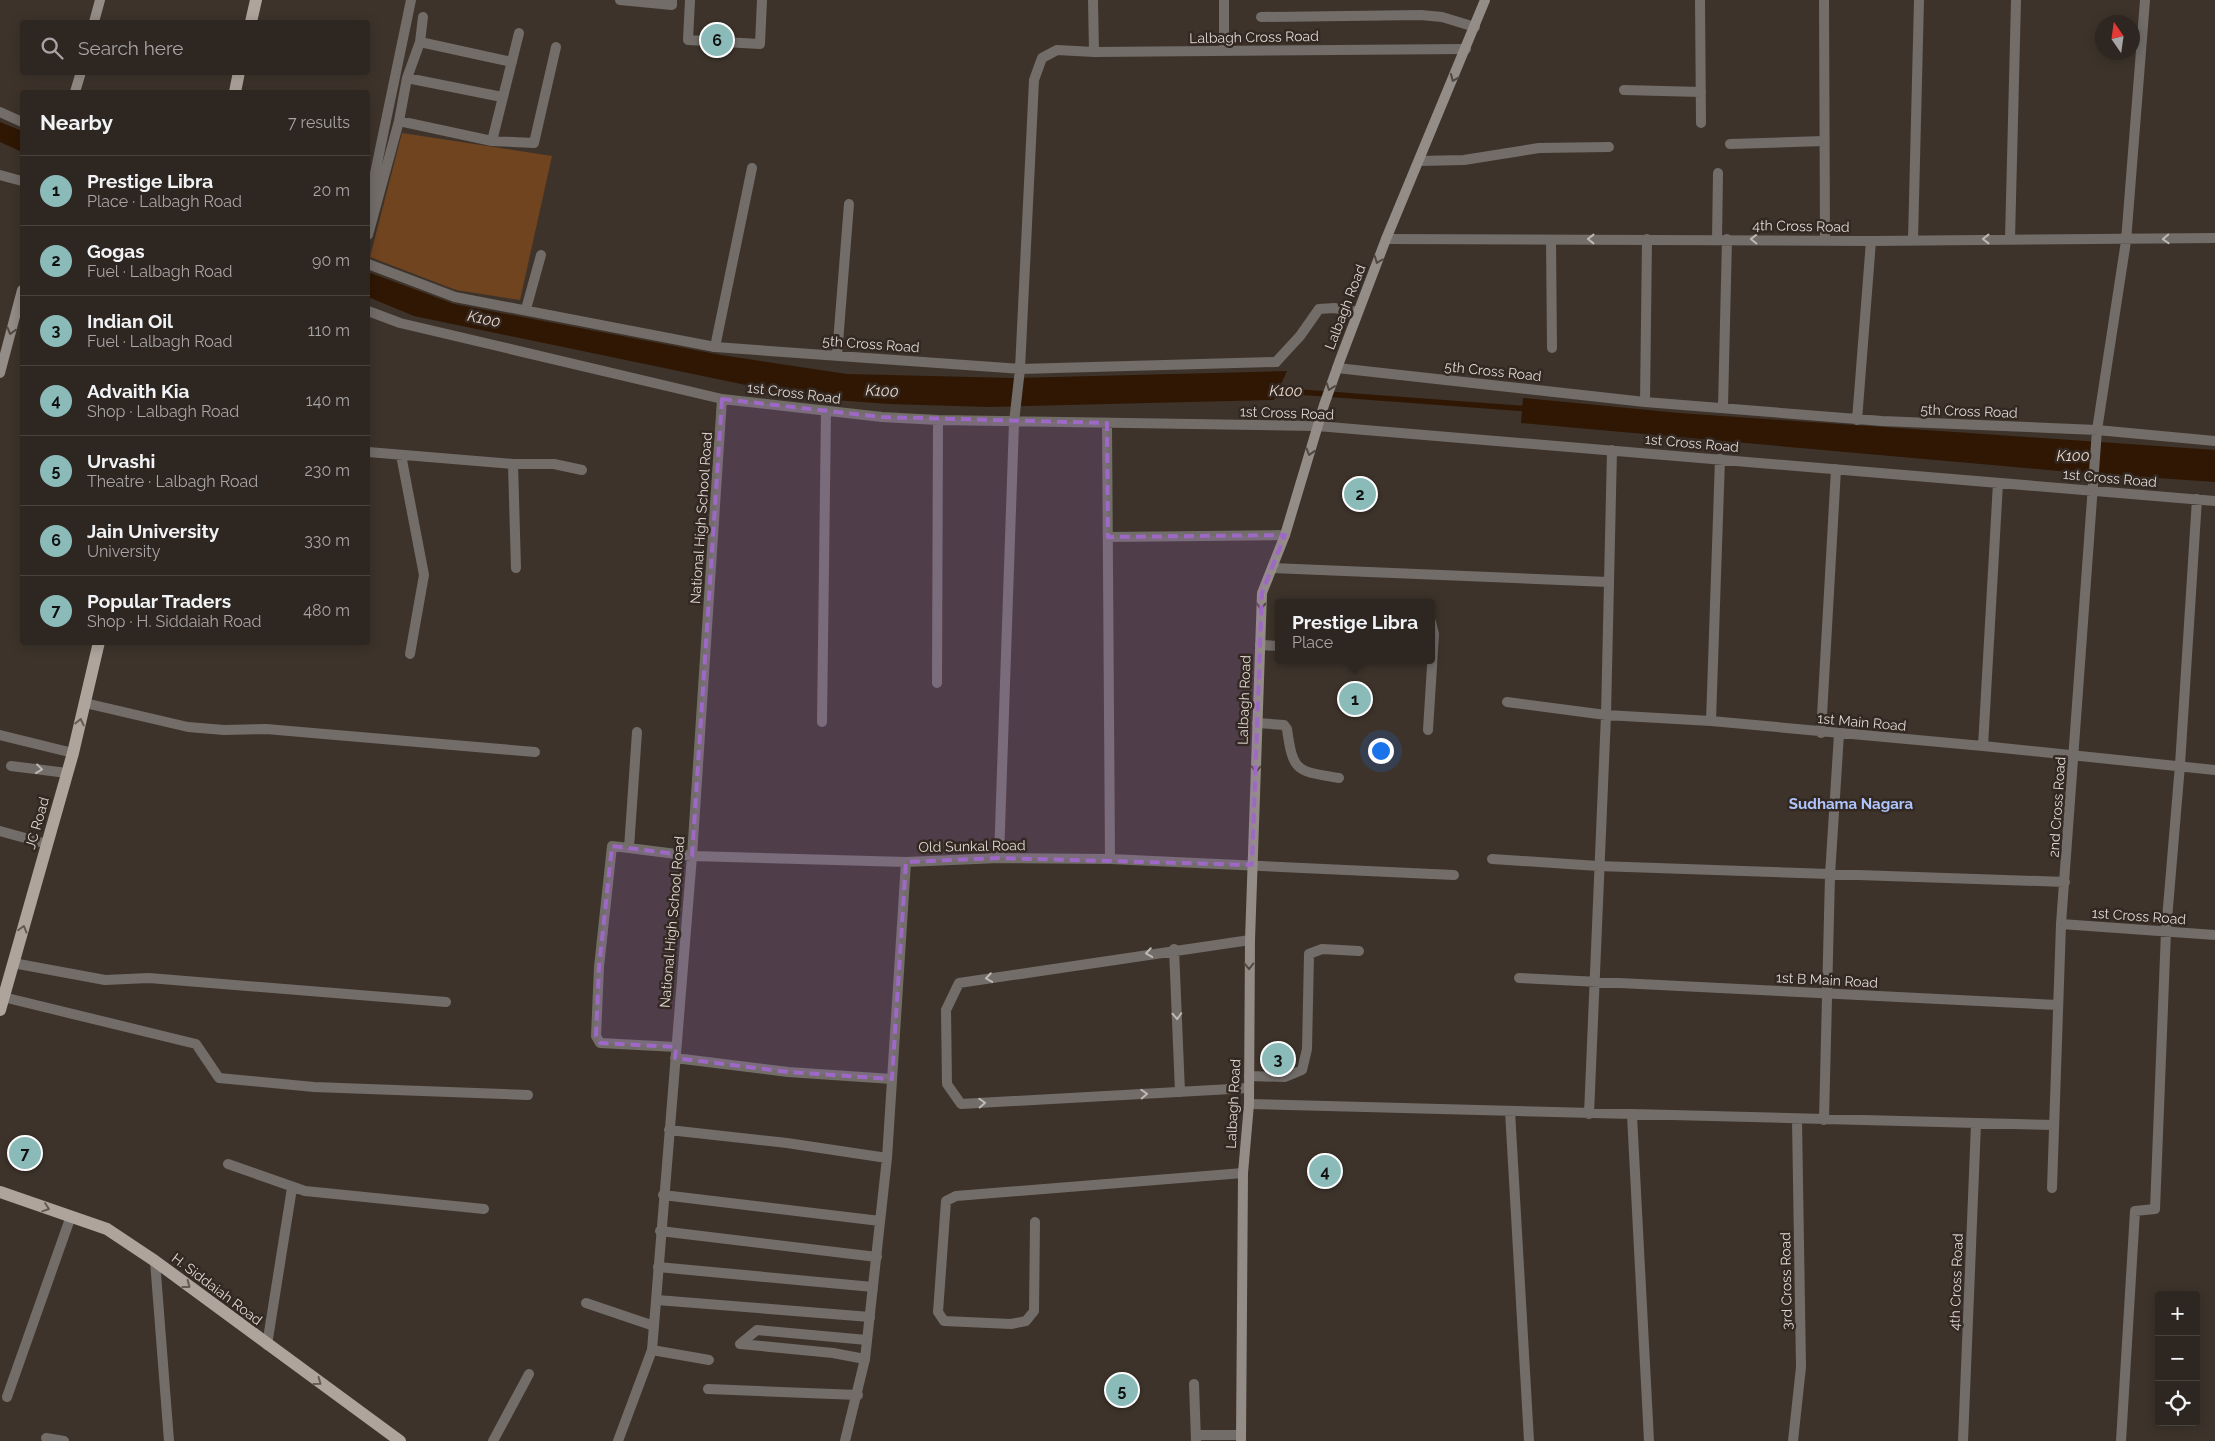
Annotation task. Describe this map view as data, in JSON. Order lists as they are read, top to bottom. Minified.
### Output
{"streets":{"main road":["Lalbagh Road","JC Road","H. Siddaiah Road"],"street":["Lalbagh Cross Road","4th Cross Road","5th Cross Road","1st Cross Road","National High School Road","1st Main Road","2nd Cross Road","Old Sunkal Road","1st B Main Road","3rd Cross Road"]},"crossings":[["Lalbagh Cross Road","Lalbagh Road"],["Lalbagh Cross Road","5th Cross Road"],["Lalbagh Cross Road","1st Cross Road"],["Lalbagh Cross Road","Old Sunkal Road"],["4th Cross Road","Lalbagh Road"],["4th Cross Road","2nd Cross Road"],["Lalbagh Road","5th Cross Road"],["Lalbagh Road","1st Cross Road"],["Lalbagh Road","Old Sunkal Road"],["5th Cross Road","2nd Cross Road"],["1st Cross Road","National High School Road"],["1st Cross Road","2nd Cross Road"],["National High School Road","Old Sunkal Road"],["1st Main Road","2nd Cross Road"],["2nd Cross Road","1st B Main Road"]],"one_way":["Lalbagh Road","JC Road","H. Siddaiah Road"],"districts":["Sudhama Nagara"],"water":["K100"],"north":"top","page":{"search":"Search here","pins":["6","2","1","3","7","4","5"],"heading":["Nearby","7 results"],"list":[{"mark":"1","name":"Prestige Libra","note":"Place · Lalbagh Road","value":"20 m"},{"mark":"2","name":"Gogas","note":"Fuel · Lalbagh Road","value":"90 m"},{"mark":"3","name":"Indian Oil","note":"Fuel · Lalbagh Road","value":"110 m"},{"mark":"4","name":"Advaith Kia","note":"Shop · Lalbagh Road","value":"140 m"},{"mark":"5","name":"Urvashi","note":"Theatre · Lalbagh Road","value":"230 m"},{"mark":"6","name":"Jain University","note":"University","value":"330 m"},{"mark":"7","name":"Popular Traders","note":"Shop · H. Siddaiah Road","value":"480 m"}],"popup":["Prestige Libra","Place"],"map_buttons":["+","−"]}}
